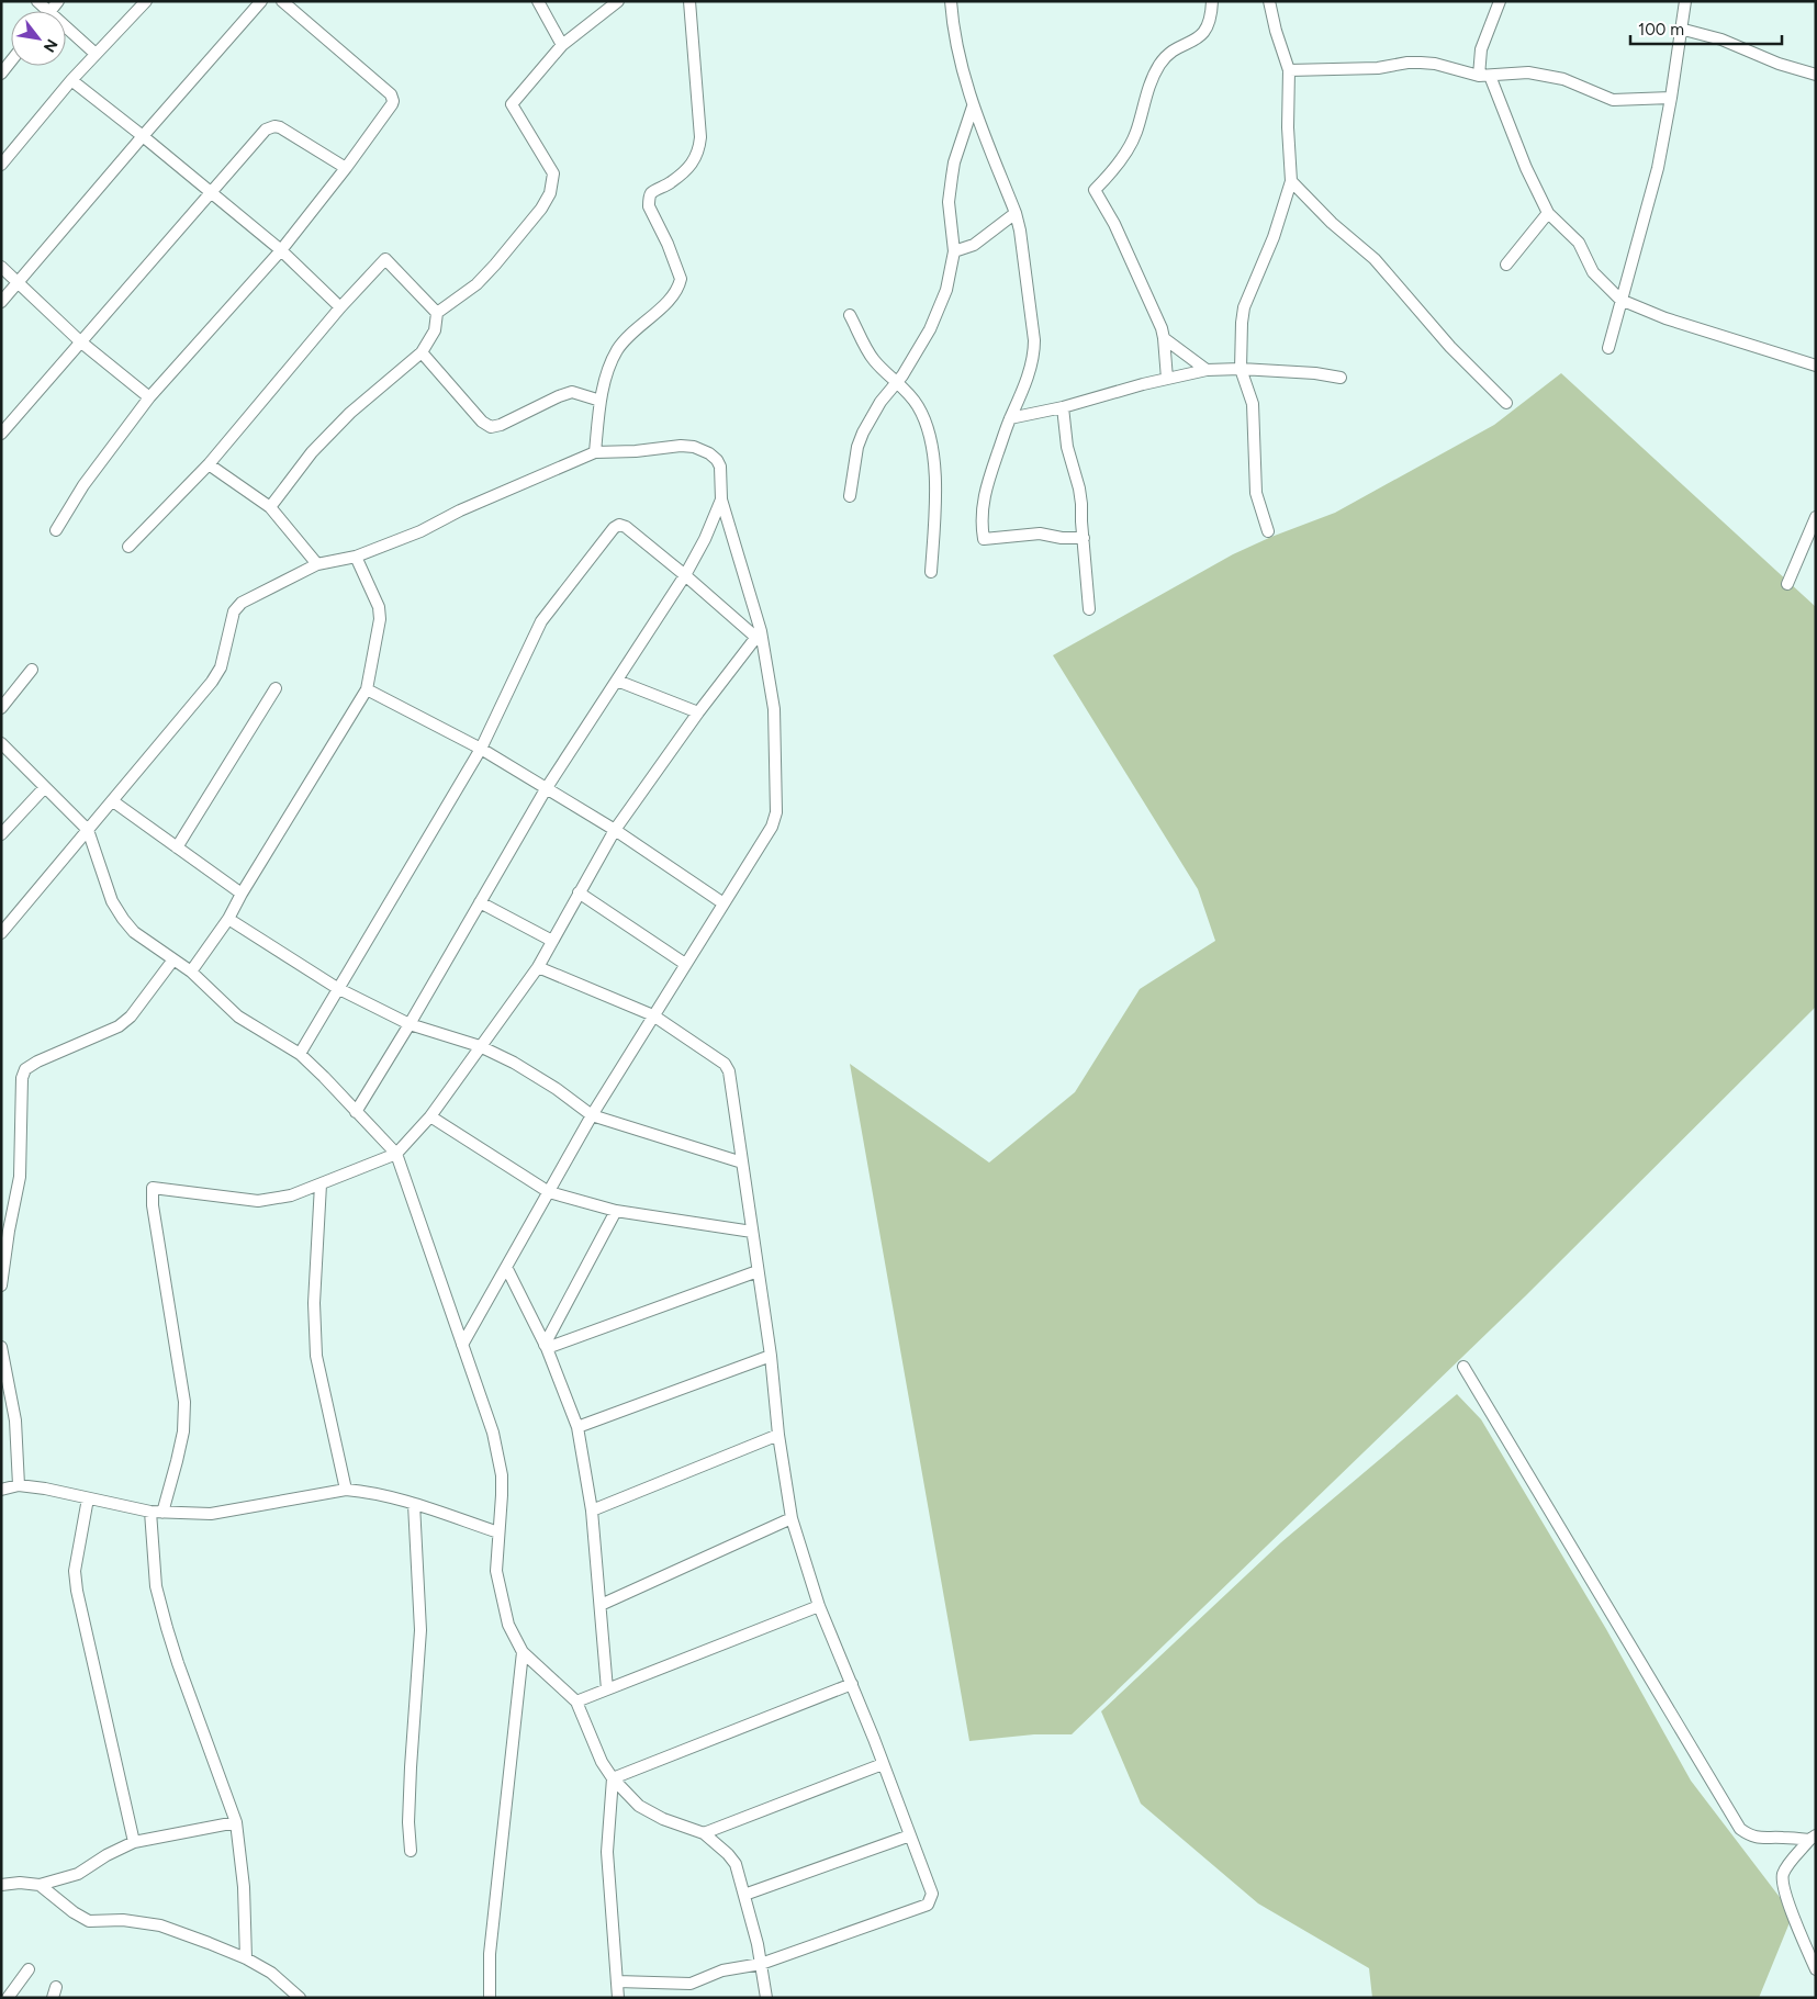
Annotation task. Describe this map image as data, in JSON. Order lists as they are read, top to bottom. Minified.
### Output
{"scale_bar":"100 m","north":"bottom right"}
